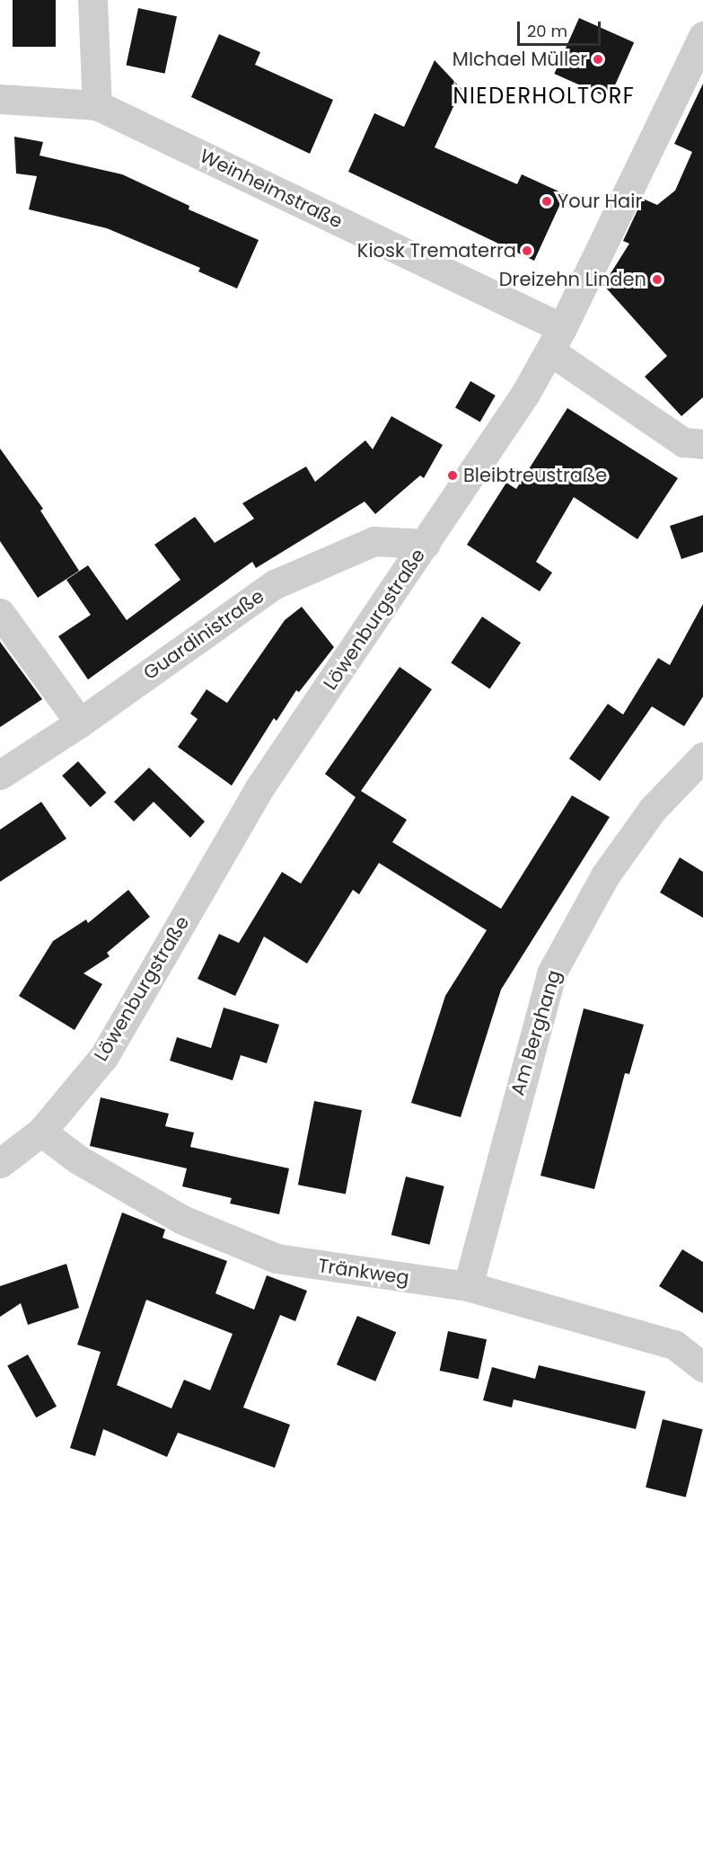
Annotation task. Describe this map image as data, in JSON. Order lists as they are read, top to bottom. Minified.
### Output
{"streets":{"street":["Weinheimstraße","Löwenburgstraße","Guardinistraße","Am Berghang","Tränkweg"]},"crossings":[["Weinheimstraße","Löwenburgstraße"],["Löwenburgstraße","Guardinistraße"],["Löwenburgstraße","Tränkweg"],["Am Berghang","Tränkweg"]],"districts":["NIEDERHOLTORF"],"places":["MIchael Müller","Your Hair","Kiosk Trematerra","Dreizehn Linden","Bleibtreustraße"],"scale_bar":"20 m"}
